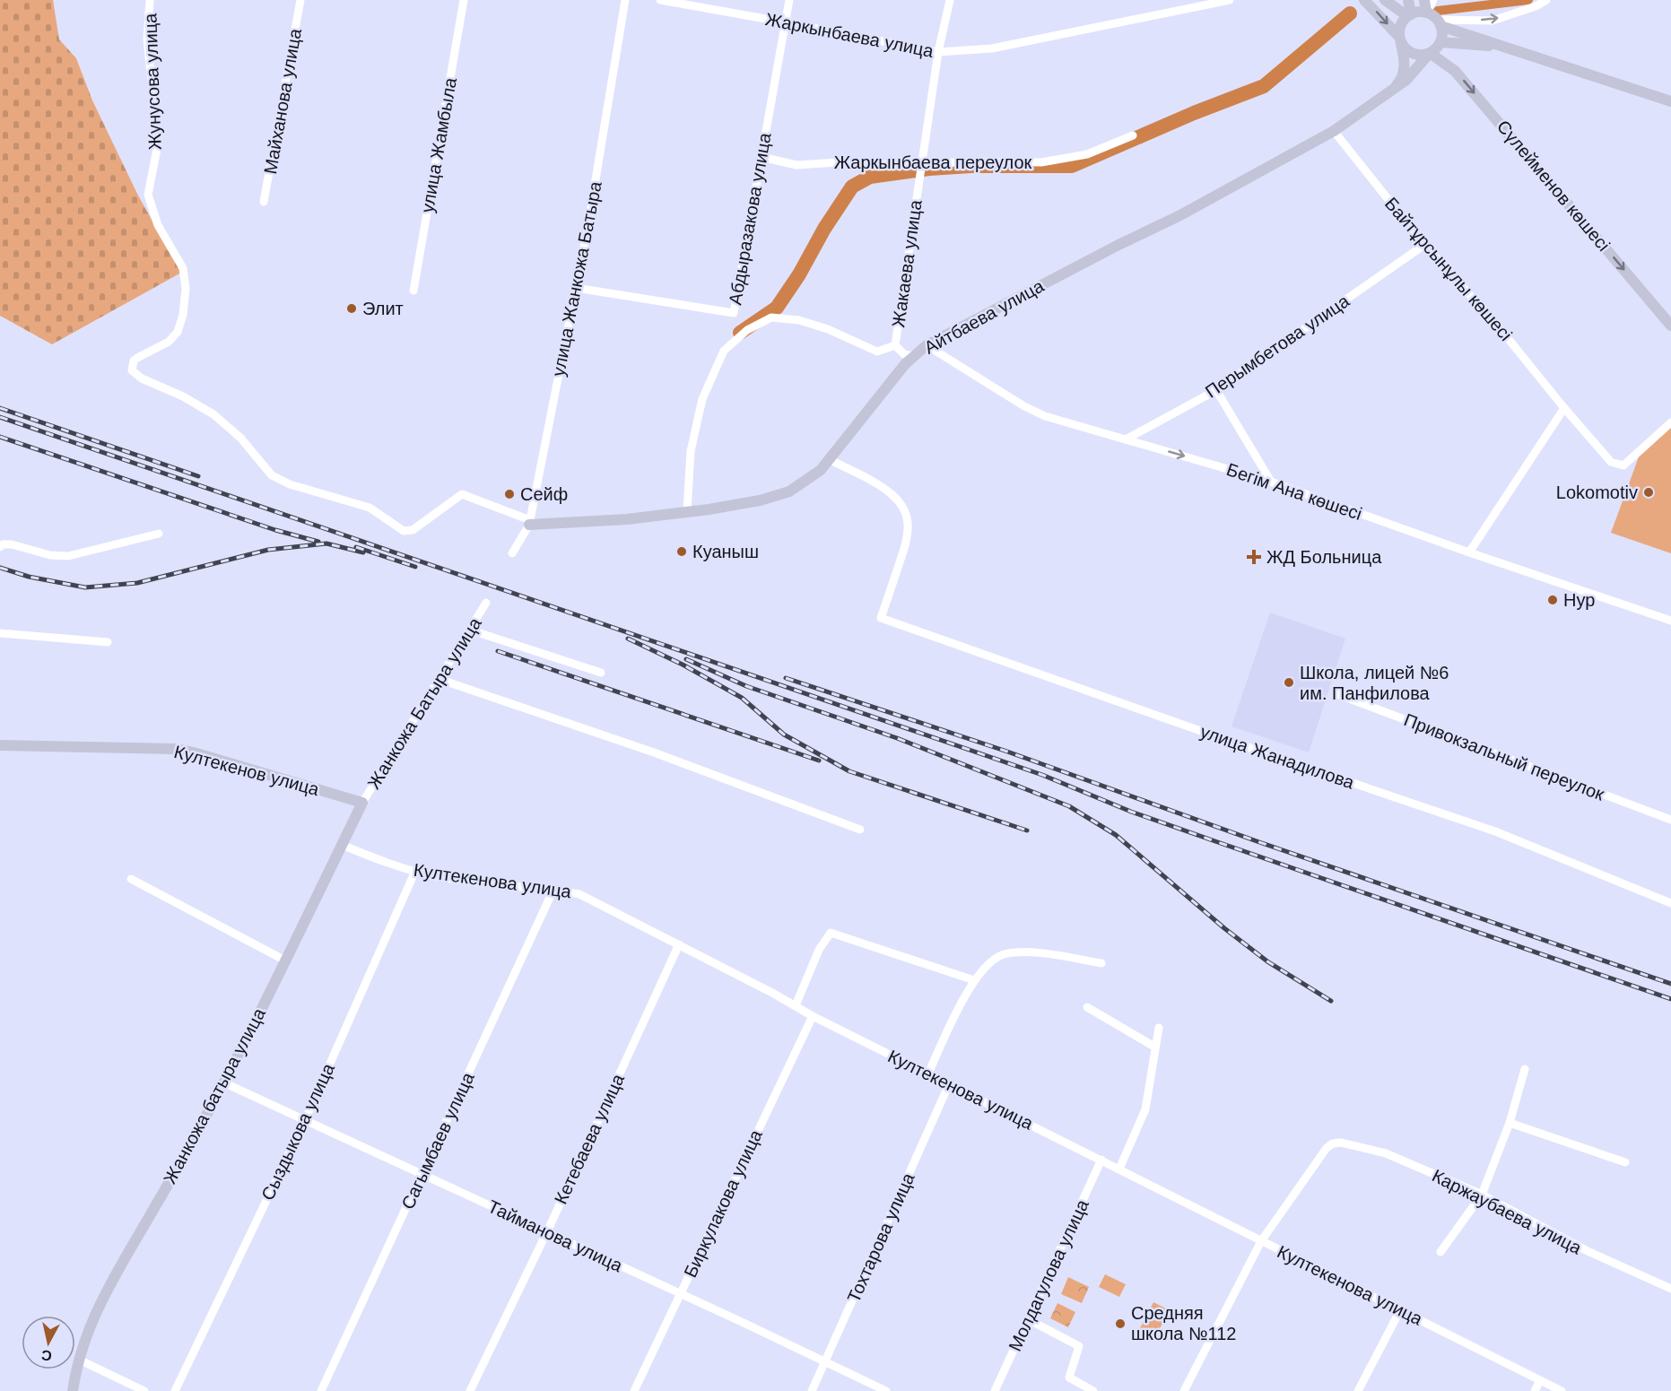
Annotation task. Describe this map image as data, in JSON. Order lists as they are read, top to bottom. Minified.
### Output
{"streets":{"street":["Жаркынбаева улица","Жунусова улица","Майханова улица","улица Жамбыла","Жаркынбаева переулок","Сүлейменов көшесі","Абдыразакова улица","Жакаева улица","Байтұрсынұлы көшесі","улица Жанкожа Батыра","Айтбаева улица","Перымбетова улица","Бегім Ана көшесі","Жанкожа Батыра улица","улица Жанадилова","Привокзальный переулок","Култекенов улица","Култекенова улица","Жанкожа батыра улица","Сыздыкова улица","Кетебаева улица","Сагымбаев улица","Биркулакова улица","Каржаубаева улица","Тайманова улица","Тохтарова улица","Молдагулова улица"]},"crossings":[["Жаркынбаева улица","Абдыразакова улица"],["Жаркынбаева улица","Жакаева улица"],["Жунусова улица","улица Жанкожа Батыра"],["Жунусова улица","Айтбаева улица"],["Жаркынбаева переулок","Абдыразакова улица"],["Жаркынбаева переулок","Жакаева улица"],["Сүлейменов көшесі","Айтбаева улица"],["Абдыразакова улица","улица Жанкожа Батыра"],["Жакаева улица","Айтбаева улица"],["Байтұрсынұлы көшесі","Айтбаева улица"],["Байтұрсынұлы көшесі","Перымбетова улица"],["улица Жанкожа Батыра","Айтбаева улица"],["Айтбаева улица","Бегім Ана көшесі"],["Айтбаева улица","улица Жанадилова"],["Перымбетова улица","Бегім Ана көшесі"],["Жанкожа Батыра улица","Култекенов улица"],["Жанкожа Батыра улица","Жанкожа батыра улица"],["Култекенов улица","Жанкожа батыра улица"],["Култекенова улица","Жанкожа батыра улица"],["Култекенова улица","Сыздыкова улица"],["Култекенова улица","Кетебаева улица"],["Култекенова улица","Сагымбаев улица"],["Култекенова улица","Биркулакова улица"],["Култекенова улица","Каржаубаева улица"],["Култекенова улица","Тохтарова улица"],["Култекенова улица","Молдагулова улица"],["Жанкожа батыра улица","Тайманова улица"],["Сыздыкова улица","Тайманова улица"],["Кетебаева улица","Тайманова улица"],["Сагымбаев улица","Тайманова улица"],["Биркулакова улица","Тайманова улица"],["Тайманова улица","Тохтарова улица"]],"one_way":["Сүлейменов көшесі"],"places":{"other":["Элит","Lokomotiv","Сейф","Куаныш","Нур","Школа, лицей №6 им. Панфилова","Средняя школа №112"],"health":["ЖД Больница"]},"north":"bottom"}
